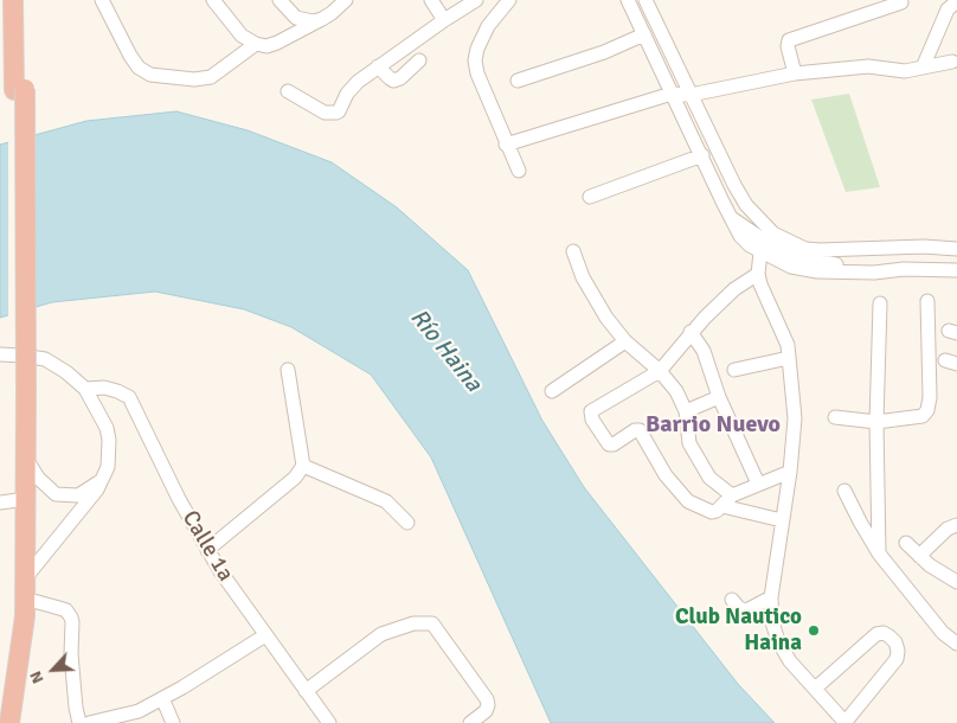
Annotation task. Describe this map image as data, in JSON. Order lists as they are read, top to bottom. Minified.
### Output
{"streets":{"street":["Calle 1a"]},"districts":["Barrio Nuevo"],"water":["Río Haina"],"places":["Club Nautico Haina"],"north":"bottom left"}
